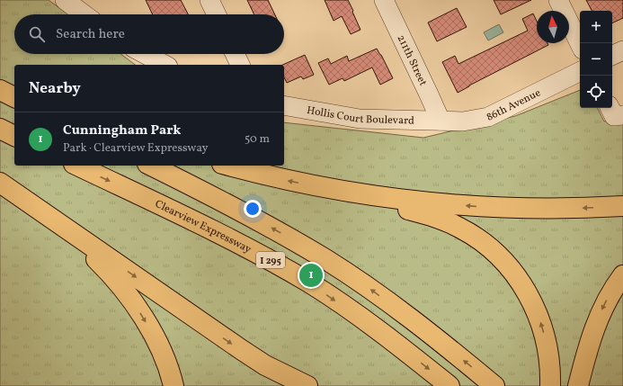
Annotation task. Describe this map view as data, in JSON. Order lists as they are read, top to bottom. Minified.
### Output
{"streets":{"highway":["Clearview Expressway","I 295"],"street":["211th Street","86th Avenue","Hollis Court Boulevard"]},"crossings":[["211th Street","86th Avenue"],["211th Street","Hollis Court Boulevard"],["86th Avenue","Hollis Court Boulevard"]],"north":"top","page":{"map_buttons":["+","−"],"search":"Search here","heading":"Nearby","list":[{"mark":"1","name":"Cunningham Park","note":"Park · Clearview Expressway","value":"50 m"}],"pins":"1"}}
